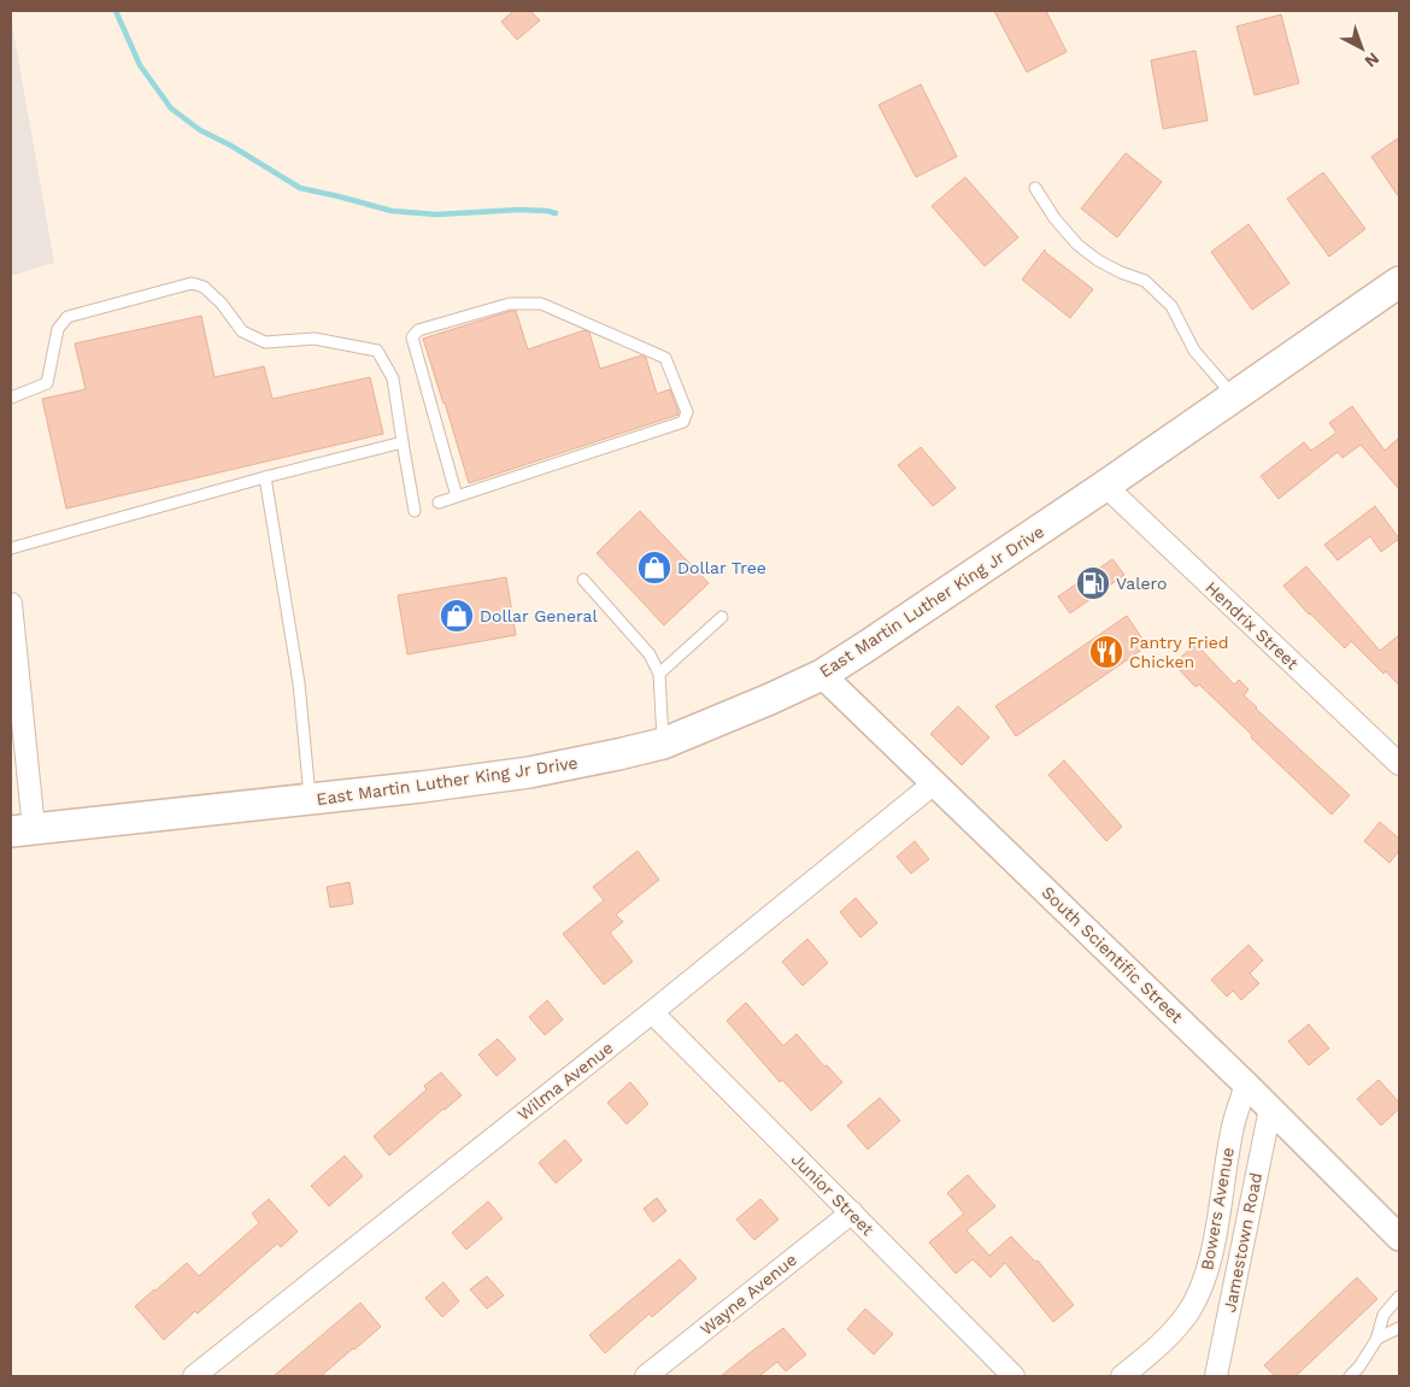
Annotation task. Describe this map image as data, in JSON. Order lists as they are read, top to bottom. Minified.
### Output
{"streets":{"main road":["East Martin Luther King Jr Drive"],"street":["Hendrix Street","South Scientific Street","Wilma Avenue","Junior Street","Bowers Avenue","Jamestown Road","Wayne Avenue"]},"crossings":[["East Martin Luther King Jr Drive","Hendrix Street"],["East Martin Luther King Jr Drive","South Scientific Street"],["South Scientific Street","Wilma Avenue"],["South Scientific Street","Bowers Avenue"],["South Scientific Street","Jamestown Road"],["Wilma Avenue","Junior Street"],["Junior Street","Wayne Avenue"]],"places":{"shop":["Dollar Tree","Dollar General"],"fuel station":["Valero"],"restaurant":["Pantry Fried Chicken"]},"north":"bottom right"}
